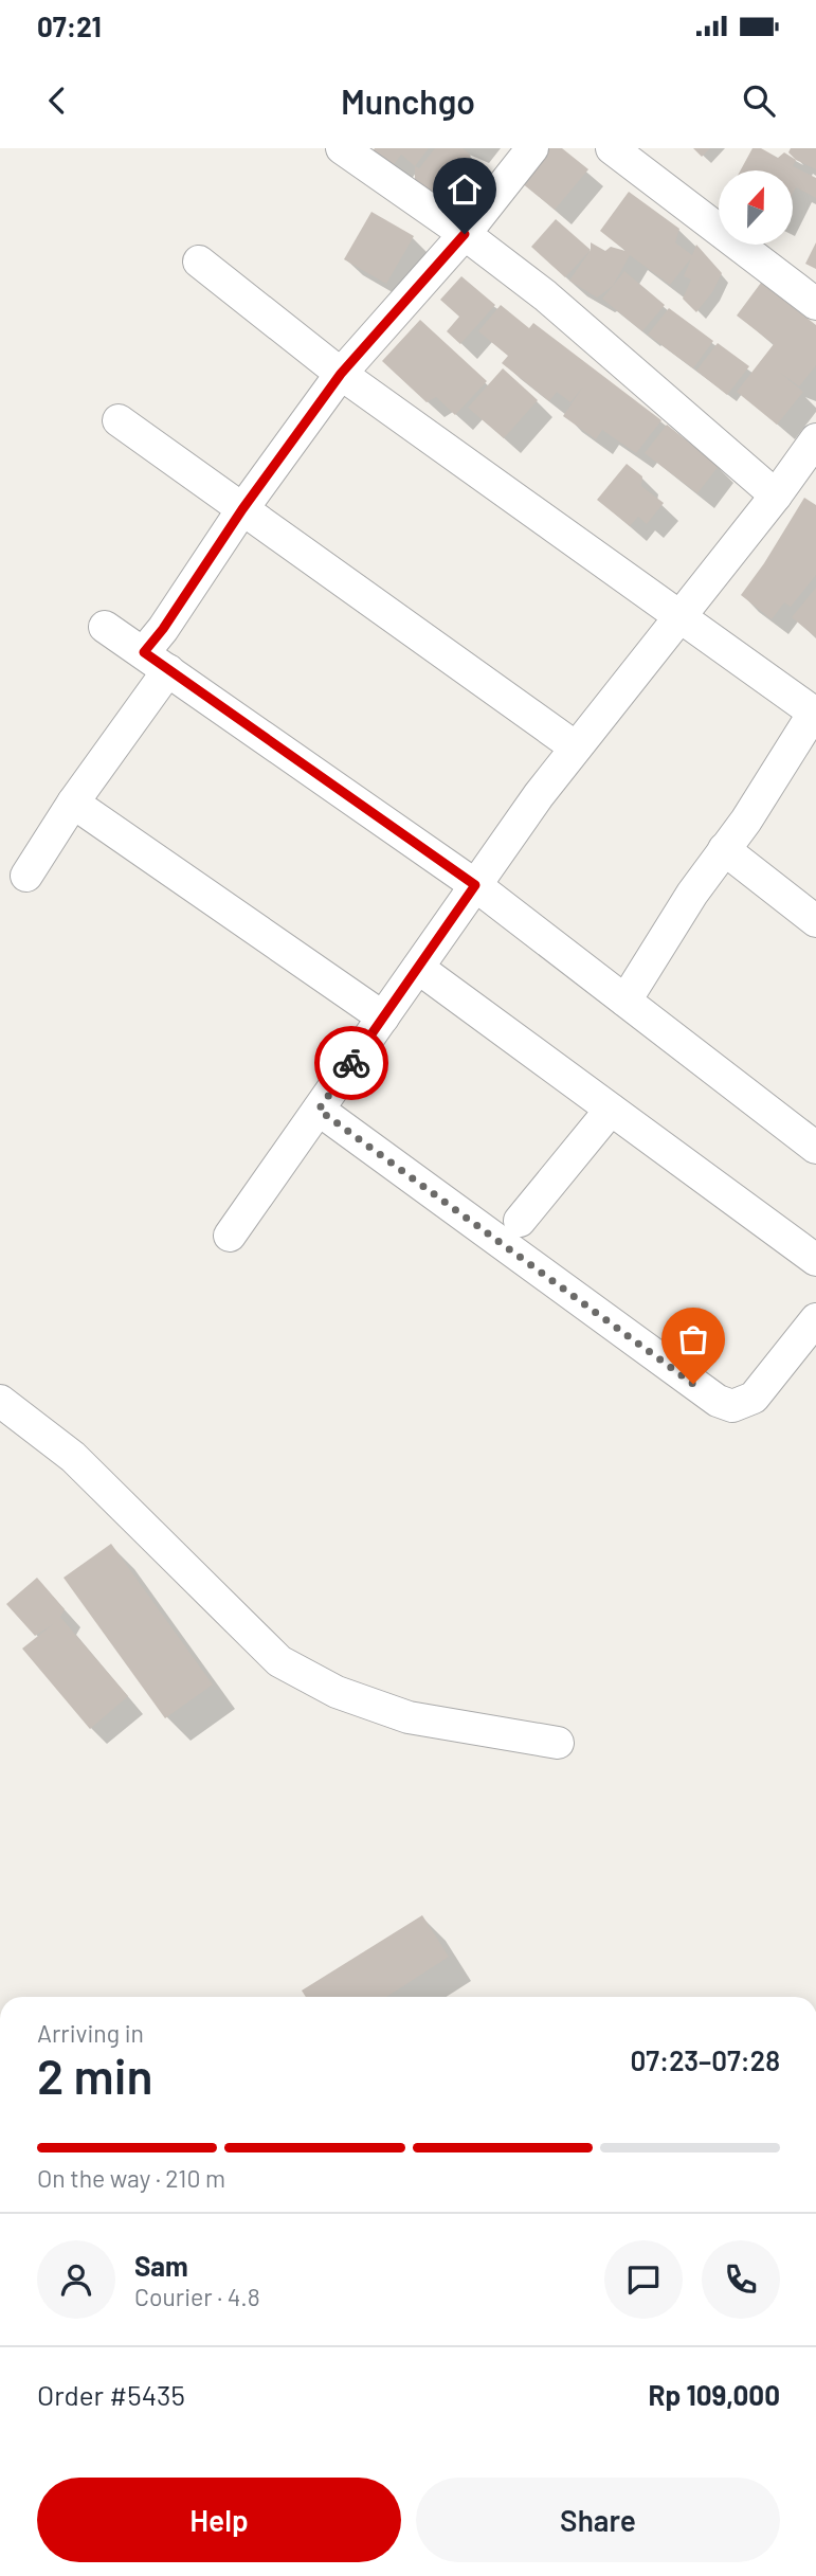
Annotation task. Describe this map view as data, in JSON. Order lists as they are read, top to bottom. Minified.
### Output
{"north":"top","page":{"status":"07:21","header":"Munchgo","heading":["2 min","Arriving in","07:23–07:28"],"panel":["Sam","Courier · 4.8","Order #5435","Rp 109,000"],"bar":"On the way · 210 m","buttons":["Help","Share"]}}
